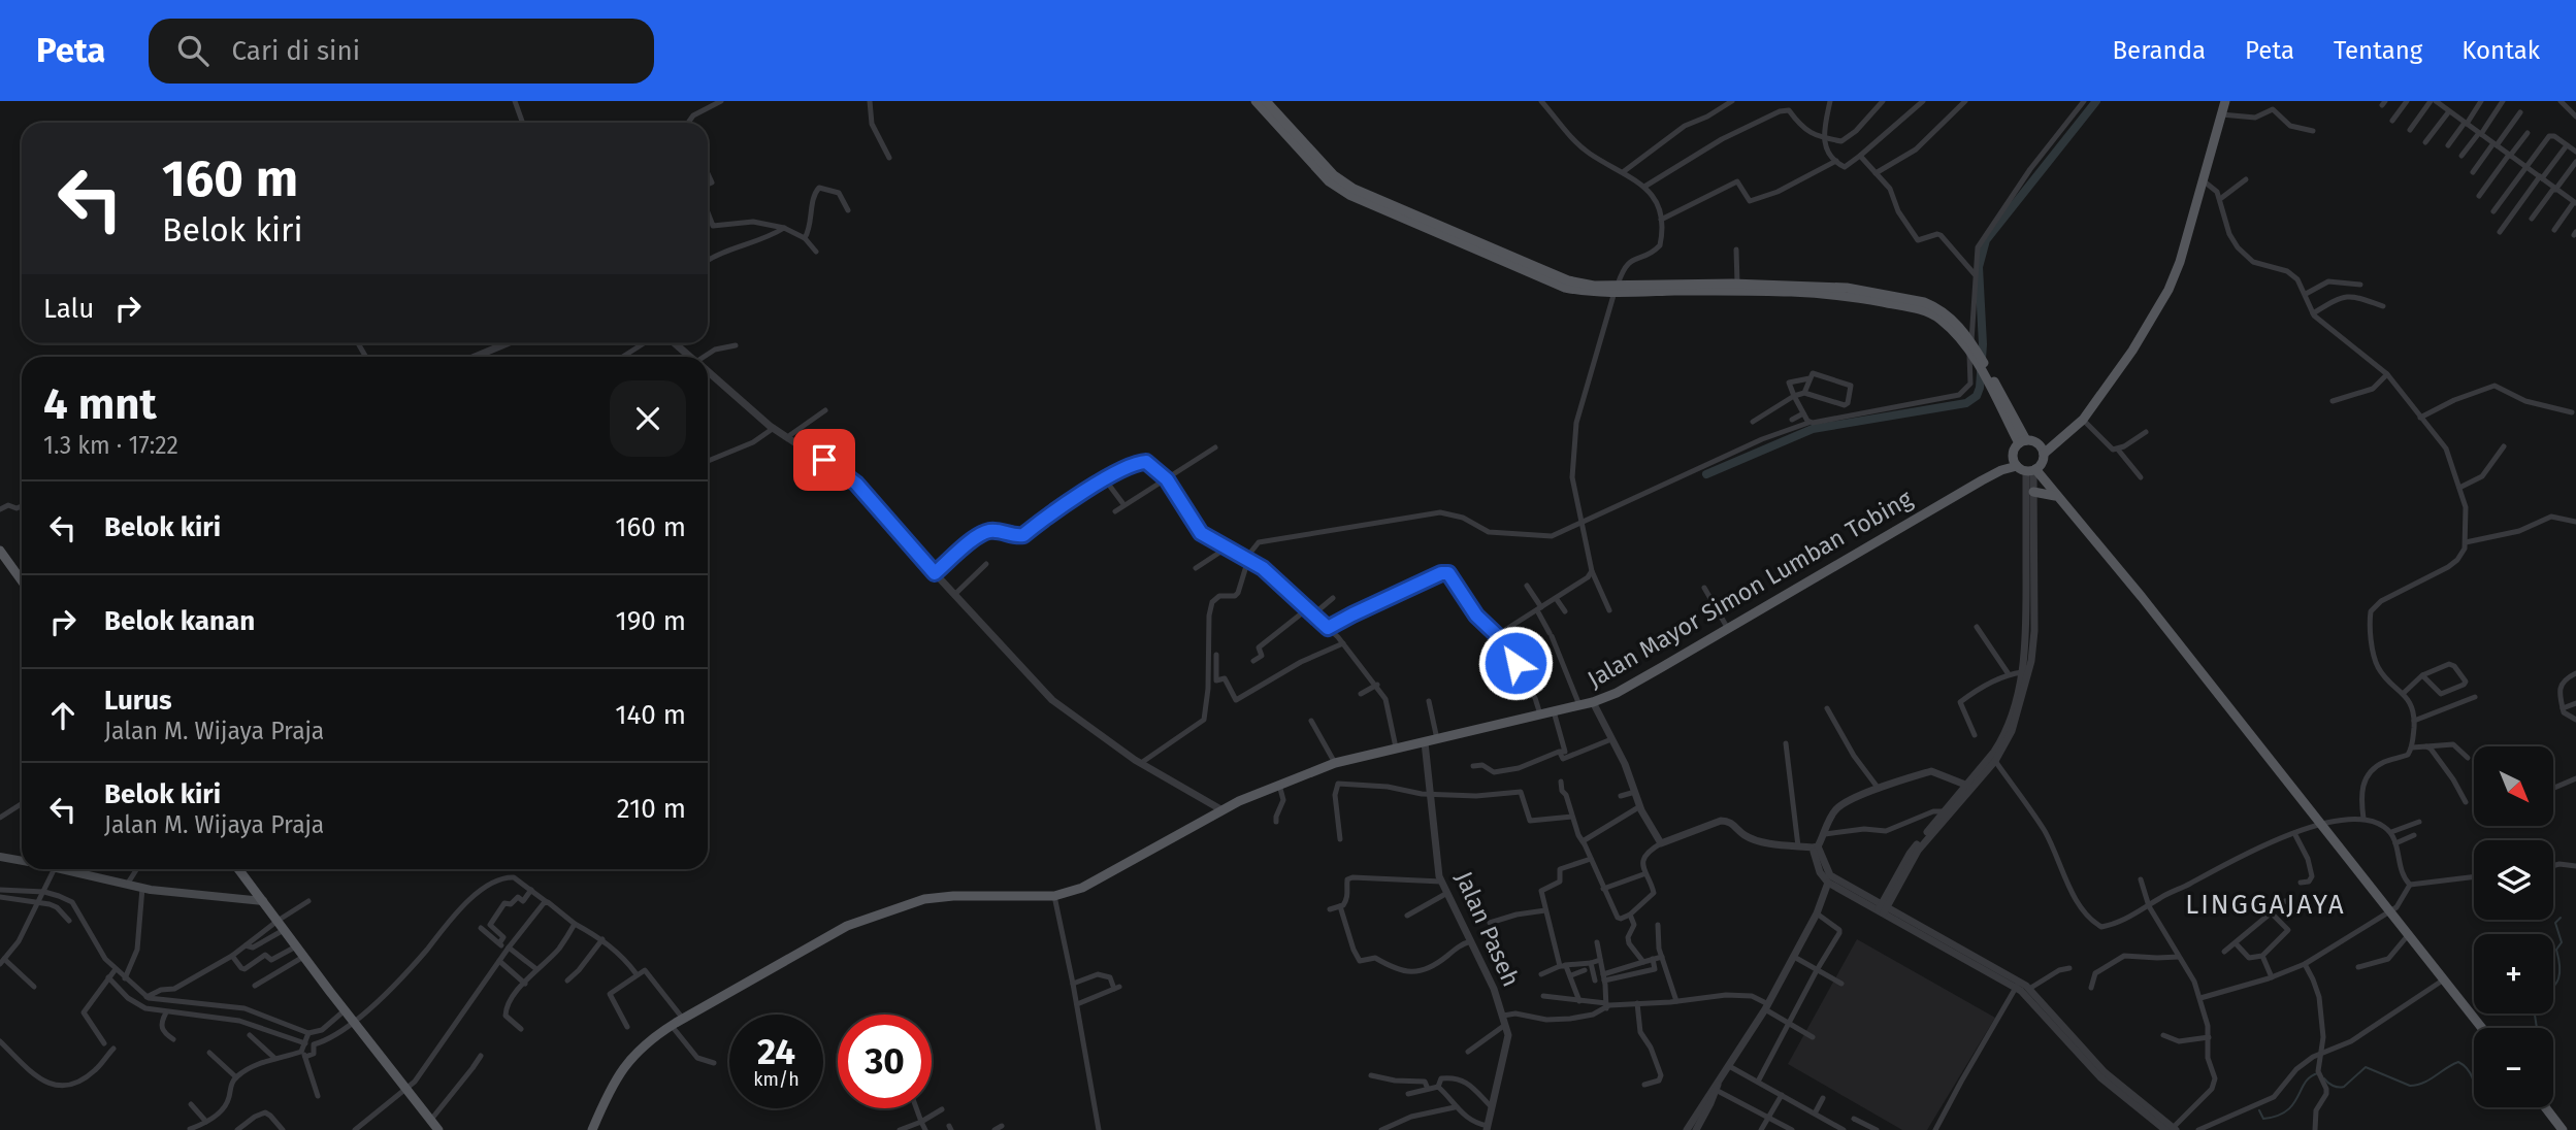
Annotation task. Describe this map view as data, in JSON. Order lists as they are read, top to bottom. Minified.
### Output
{"streets":{"main road":["Jalan Mayor Simon Lumban Tobing"],"street":["Jalan Paseh"]},"crossings":[["Jalan Mayor Simon Lumban Tobing","Jalan Paseh"]],"districts":["LINGGAJAYA"],"north":"bottom right","page":{"header":"Peta","search":"Cari di sini","nav":["Beranda","Peta","Tentang","Kontak"],"turn":["160 m","Belok kiri"],"then":"Lalu","heading":["4 mnt","1.3 km · 17:22"],"list":[{"name":"Belok kiri","value":"160 m"},{"name":"Belok kanan","value":"190 m"},{"name":"Lurus","note":"Jalan M. Wijaya Praja","value":"140 m"},{"name":"Belok kiri","note":"Jalan M. Wijaya Praja","value":"210 m"}],"map_buttons":["+","−"],"speed":"24 km/h","limit":"30"}}
